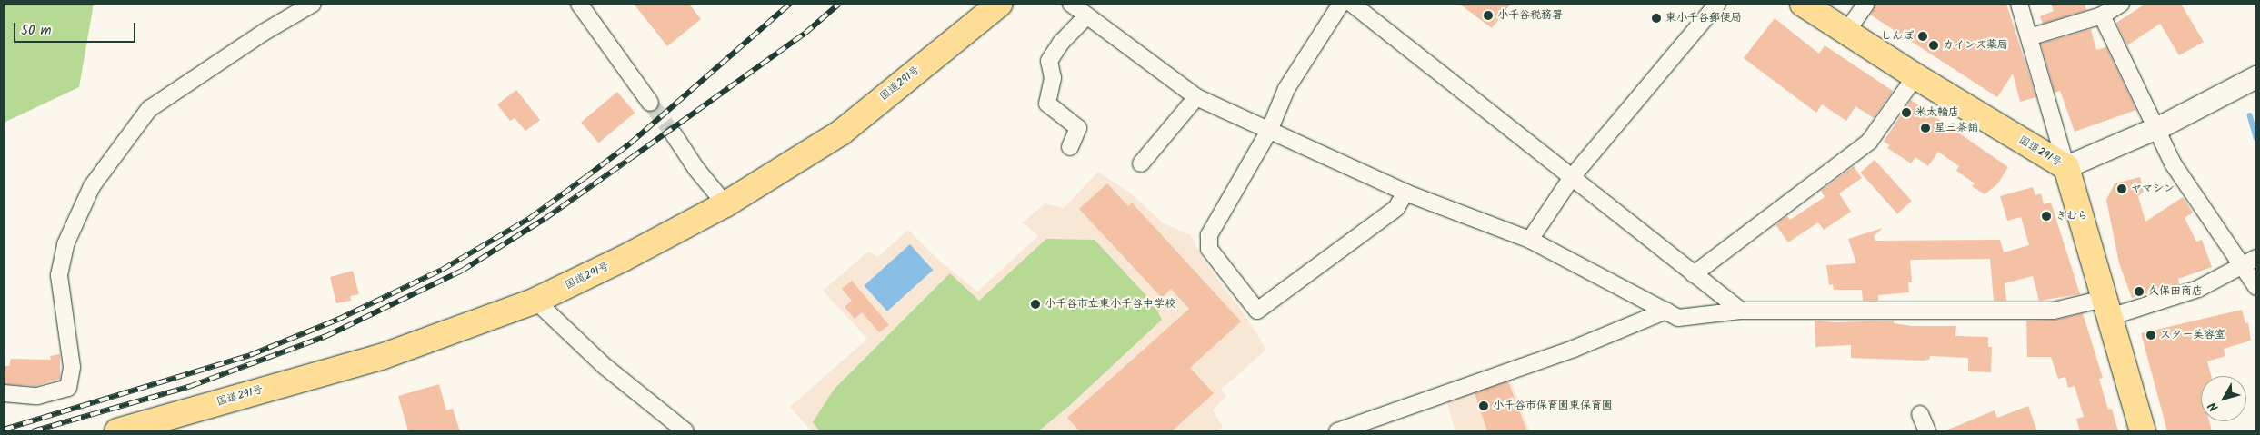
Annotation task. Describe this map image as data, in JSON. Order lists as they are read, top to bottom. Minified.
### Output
{"streets":{"highway":["国道291号"]},"places":["小千谷税務署","東小千谷郵便局","しんぼ","カインズ薬局","米太輪店","星三茶舗","ヤマシン","きむら","久保田商店","小千谷市立東小千谷中学校","スター美容室","小千谷市保育園東保育園"],"scale_bar":"50 m","north":"bottom left"}
